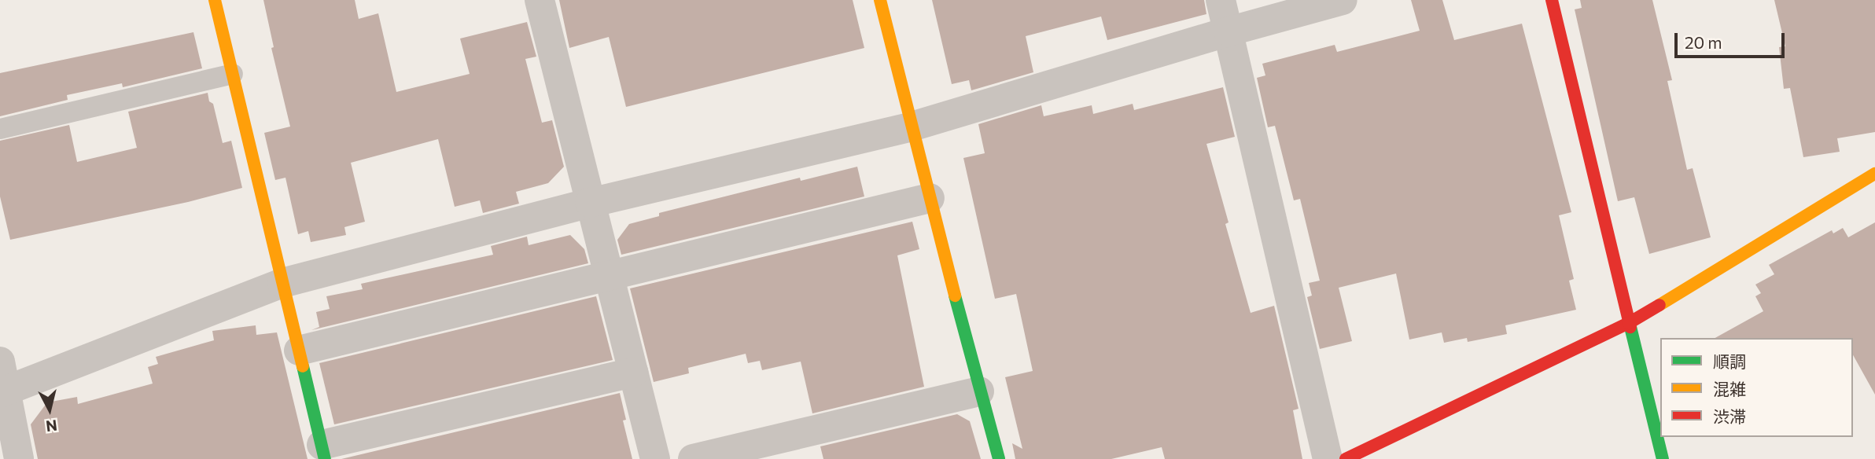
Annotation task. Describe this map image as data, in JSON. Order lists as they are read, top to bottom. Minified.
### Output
{"legend":["順調","混雑","渋滞"],"scale_bar":"20 m","north":"bottom"}
